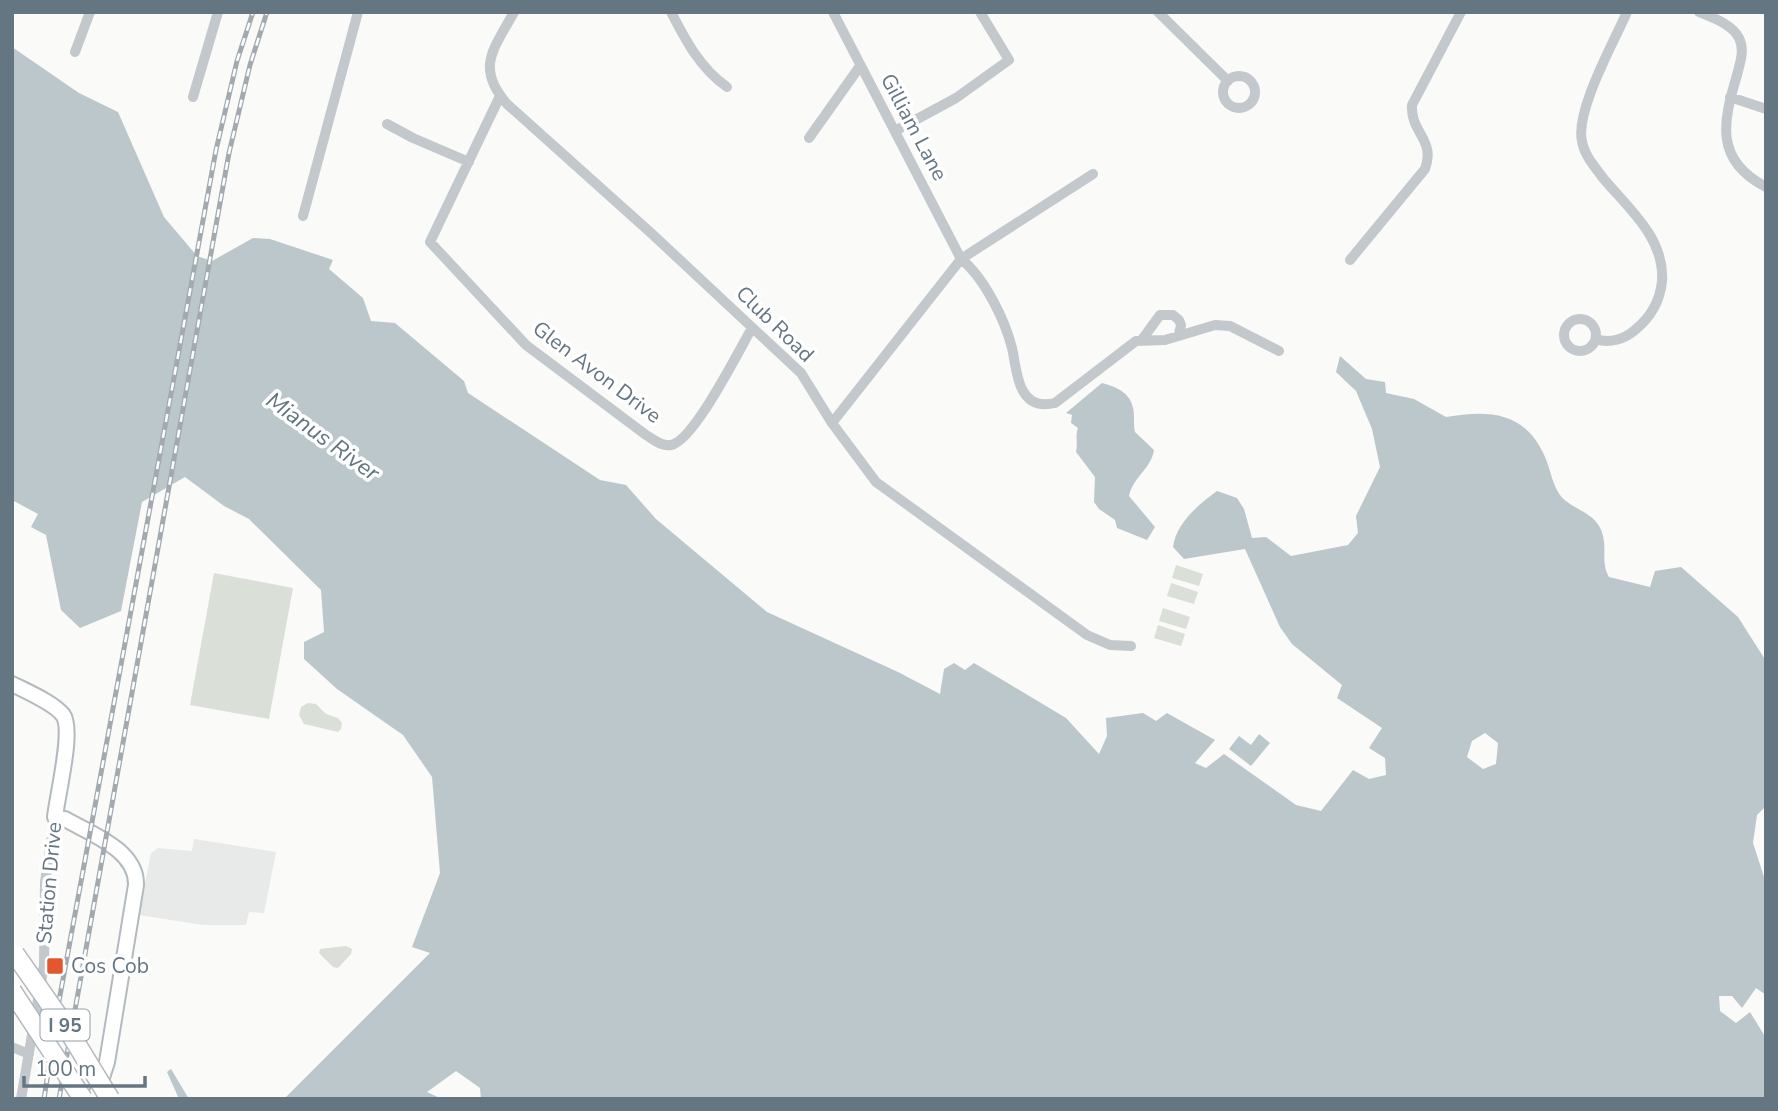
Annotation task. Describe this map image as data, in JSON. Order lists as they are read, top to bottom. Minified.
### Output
{"streets":{"highway":["I 95"],"main road":["Station Drive"],"street":["Gilliam Lane","Club Road","Glen Avon Drive"]},"crossings":[["Club Road","Glen Avon Drive"]],"water":["Mianus River"],"places":{"transit":["Cos Cob"]},"scale_bar":"100 m"}
